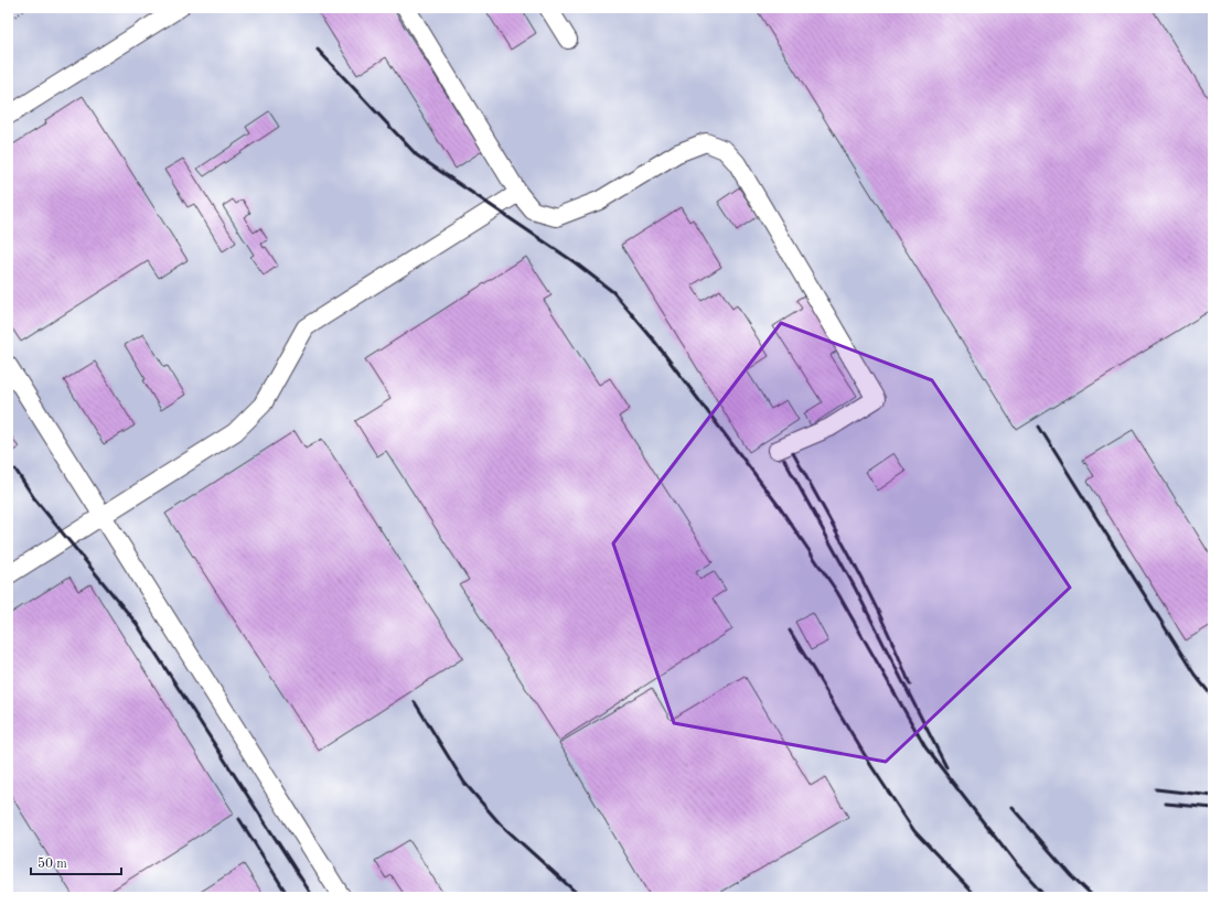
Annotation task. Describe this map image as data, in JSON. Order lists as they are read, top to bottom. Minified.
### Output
{"scale_bar":"50 m"}
